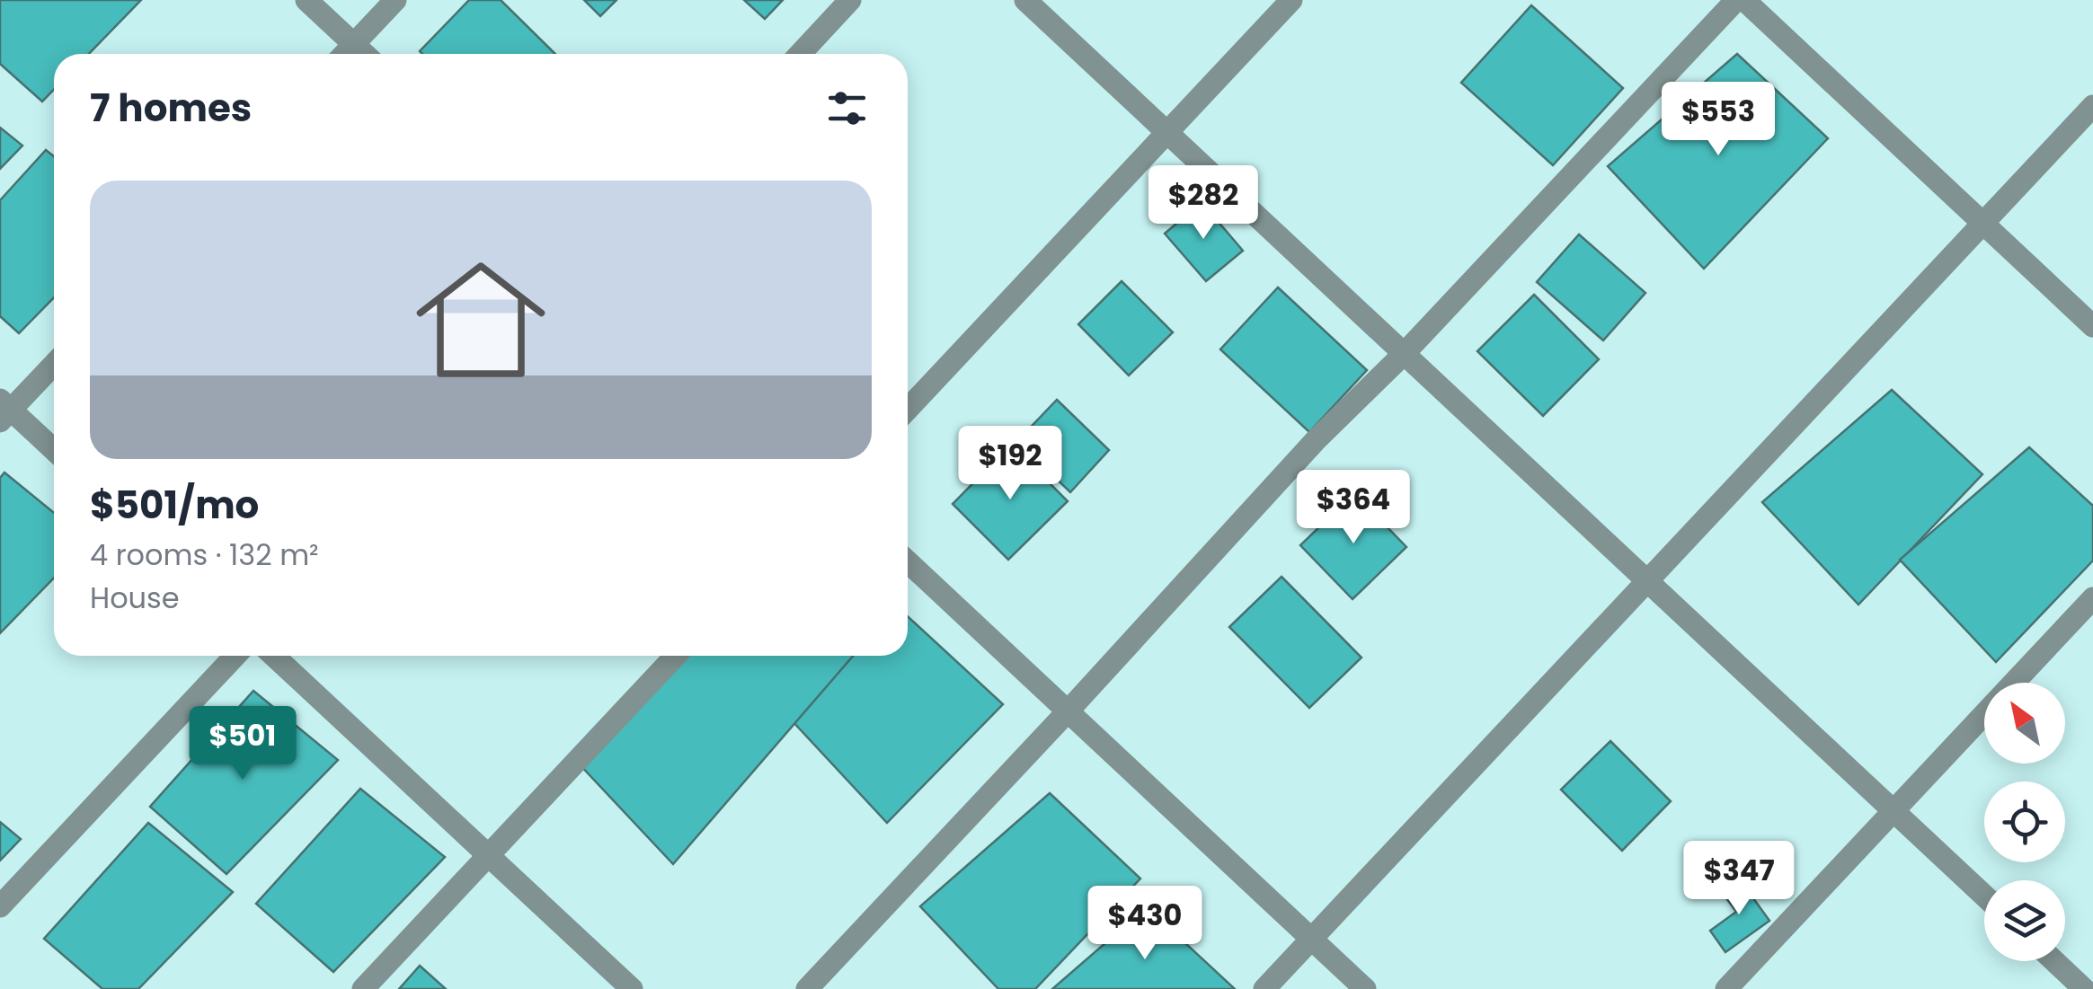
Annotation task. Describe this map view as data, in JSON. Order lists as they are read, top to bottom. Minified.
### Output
{"north":"top left","page":{"heading":"7 homes","price":["$553","$282","$192","$364","$501","$347","$430"],"list":[{"name":"$501/mo","note":"4 rooms · 132 m² · House"}]}}
